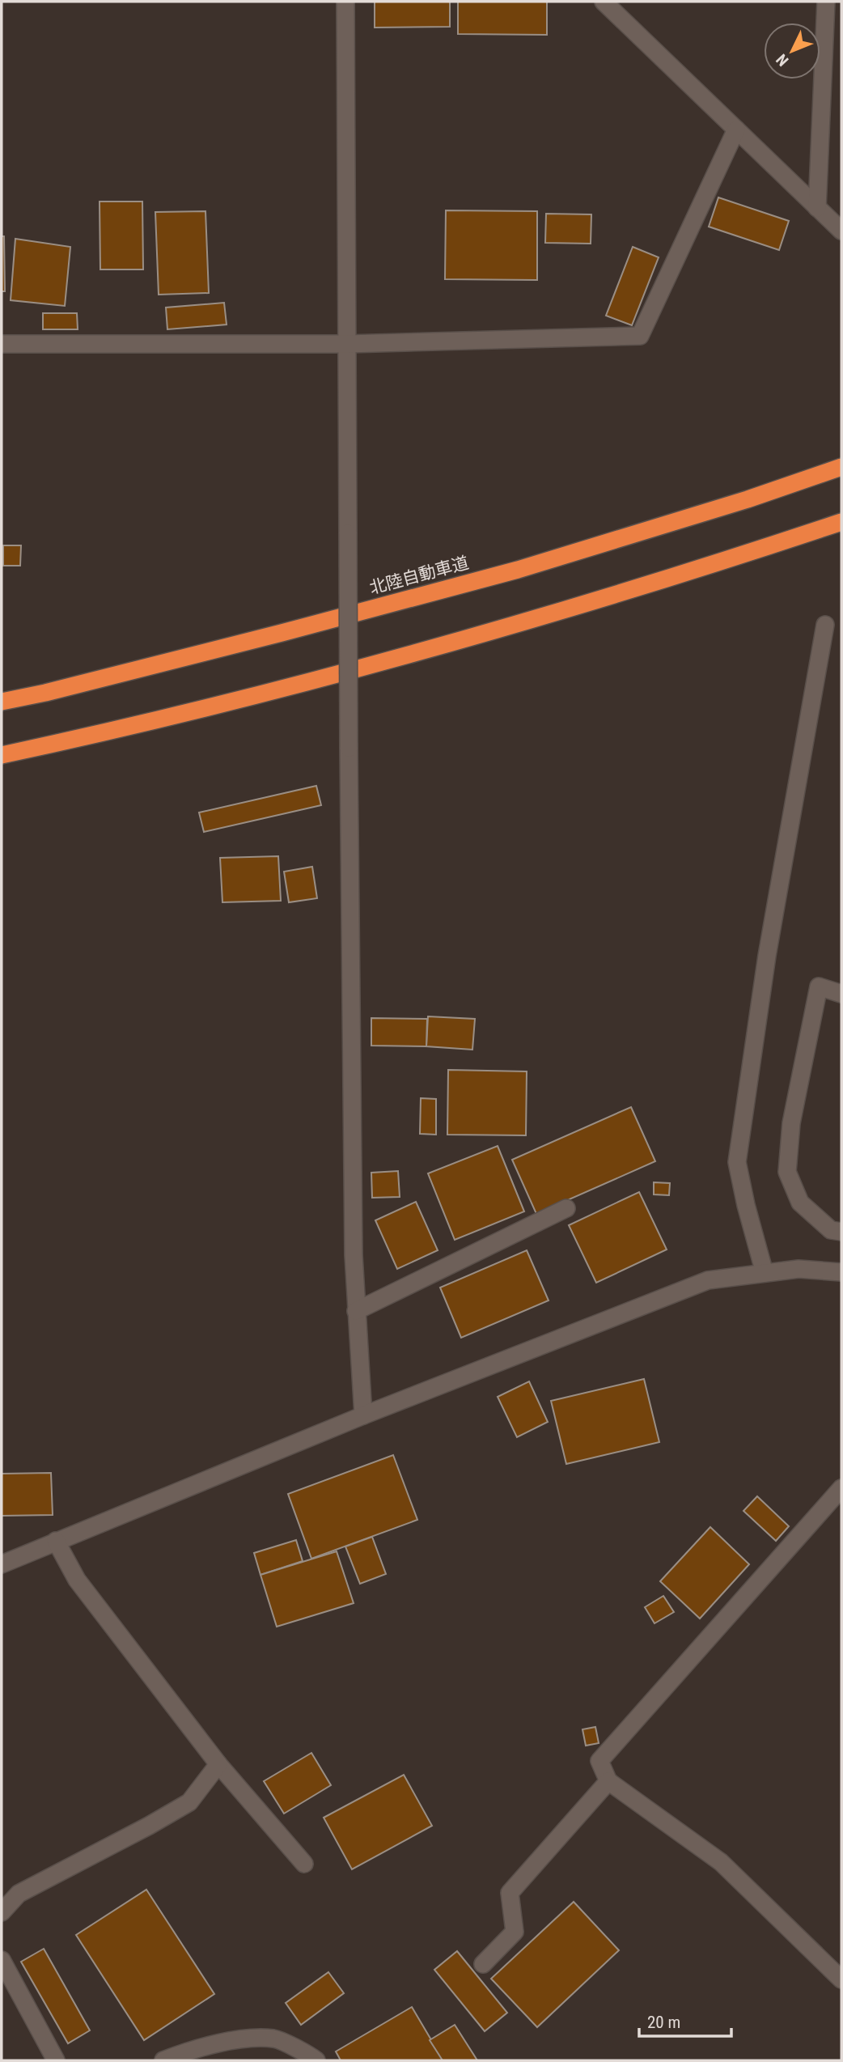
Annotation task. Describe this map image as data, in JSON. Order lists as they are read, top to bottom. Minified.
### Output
{"streets":{"highway":["北陸自動車道"]},"scale_bar":"20 m","north":"bottom left"}
